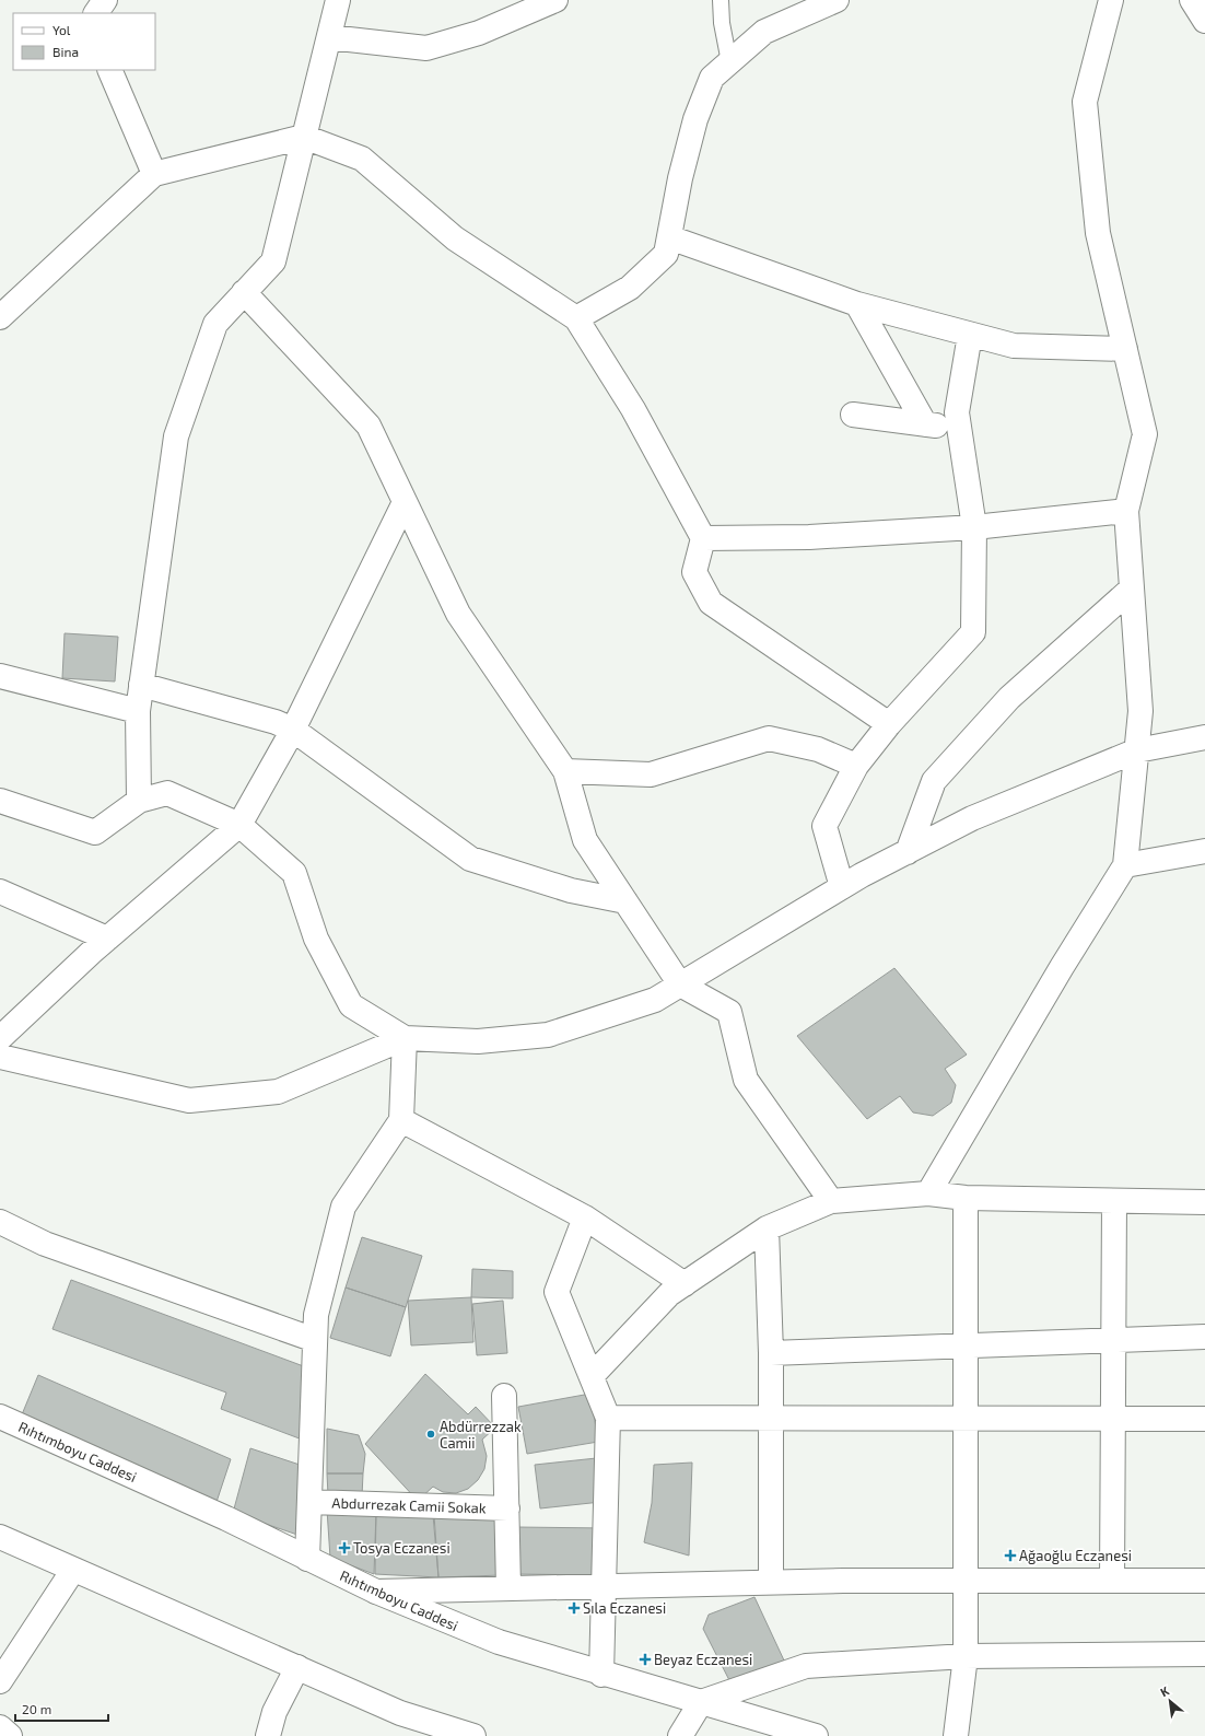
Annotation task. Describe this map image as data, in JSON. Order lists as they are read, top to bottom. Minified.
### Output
{"streets":{"street":["Rıhtımboyu Caddesi","Abdurrezak Camii Sokak"]},"places":{"other":["Abdürrezzak Camii"],"health":["Tosya Eczanesi","Ağaoğlu Eczanesi","Sıla Eczanesi","Beyaz Eczanesi"]},"legend":["Yol","Bina"],"scale_bar":"20 m","north":"top left"}
